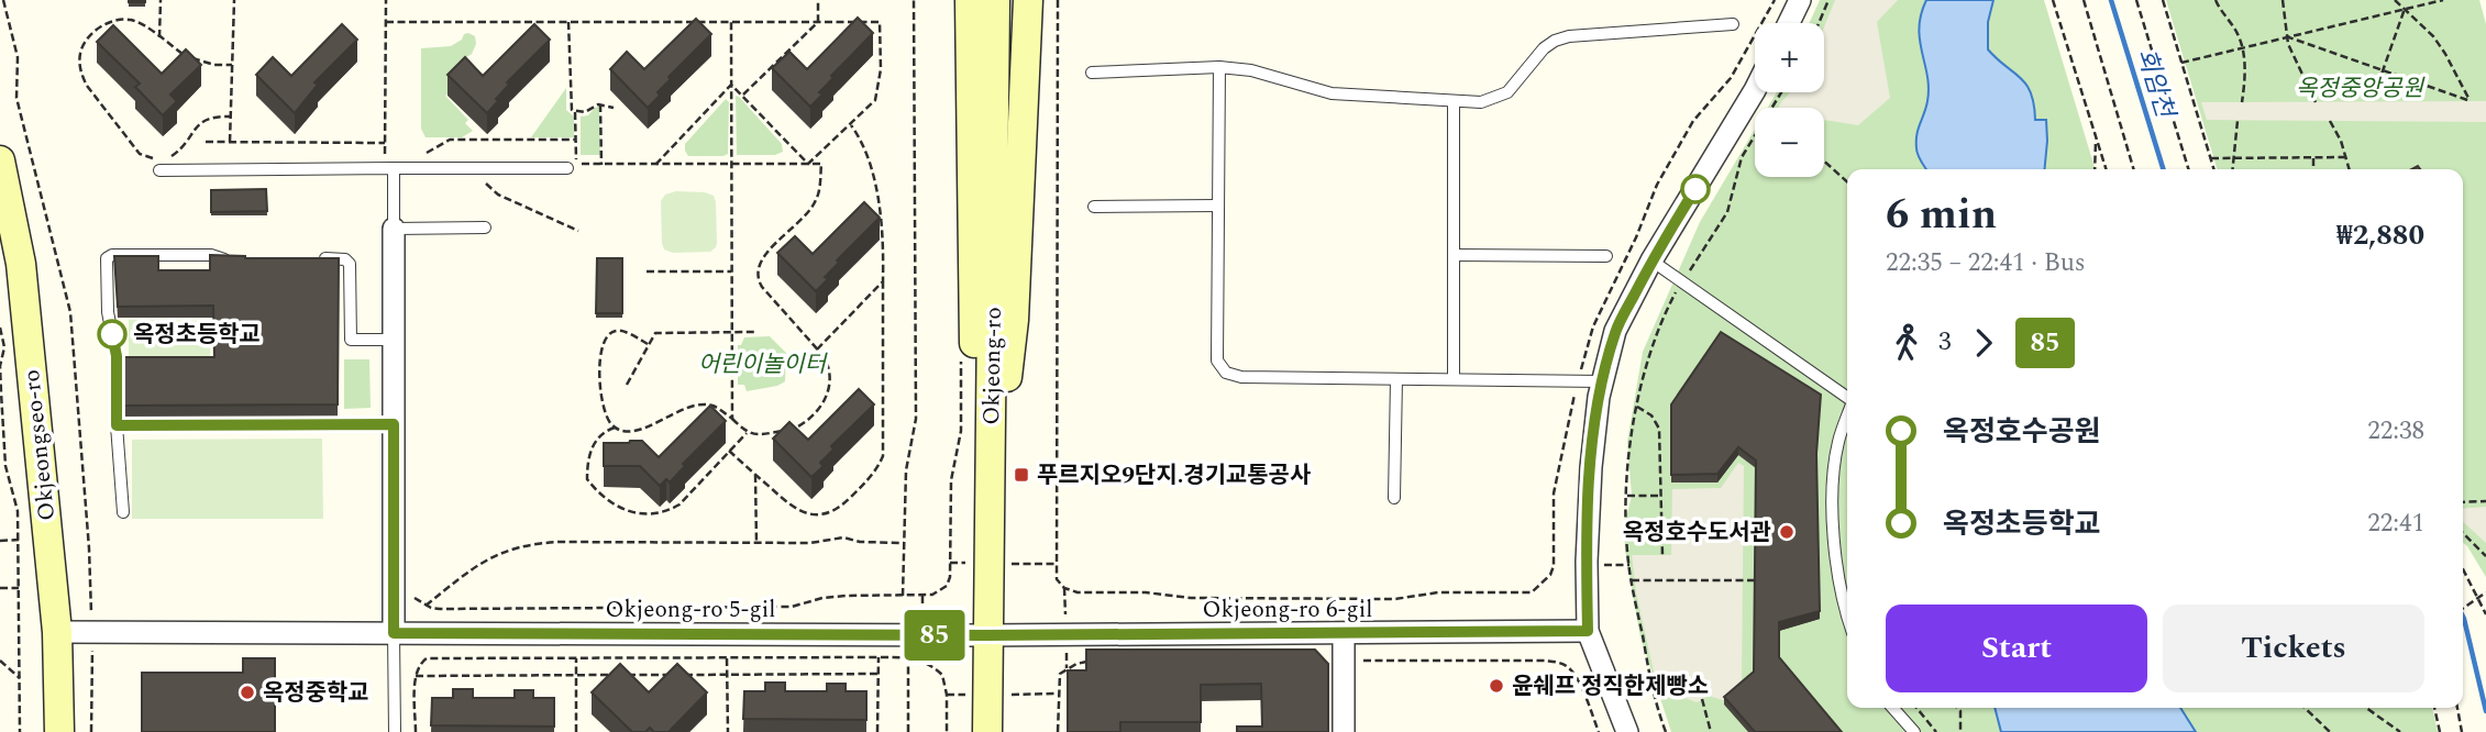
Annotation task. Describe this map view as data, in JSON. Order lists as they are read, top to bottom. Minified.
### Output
{"streets":{"main road":["Okjeong-ro","Okjeongseo-ro"],"street":["Okjeong-ro 5-gil","Okjeong-ro 6-gil"]},"crossings":[["Okjeong-ro","Okjeong-ro 5-gil"],["Okjeong-ro","Okjeong-ro 6-gil"],["Okjeongseo-ro","Okjeong-ro 5-gil"],["Okjeong-ro 5-gil","Okjeong-ro 6-gil"]],"water":["회암천"],"parks":["옥정중앙공원","어린이놀이터"],"places":{"other":["옥정초등학교","옥정호수도서관","윤쉐프 정직한제빵소","옥정중학교"],"transit":["푸르지오9단지.경기교통공사"]},"lines":["bus line 85"],"page":{"on_map":"85","map_buttons":["+","−"],"heading":["6 min","22:35 – 22:41 · Bus","₩2,880"],"legs":["3","85"],"list":[{"name":"옥정호수공원","value":"22:38"},{"name":"옥정초등학교","value":"22:41"}],"buttons":["Start","Tickets"]}}
